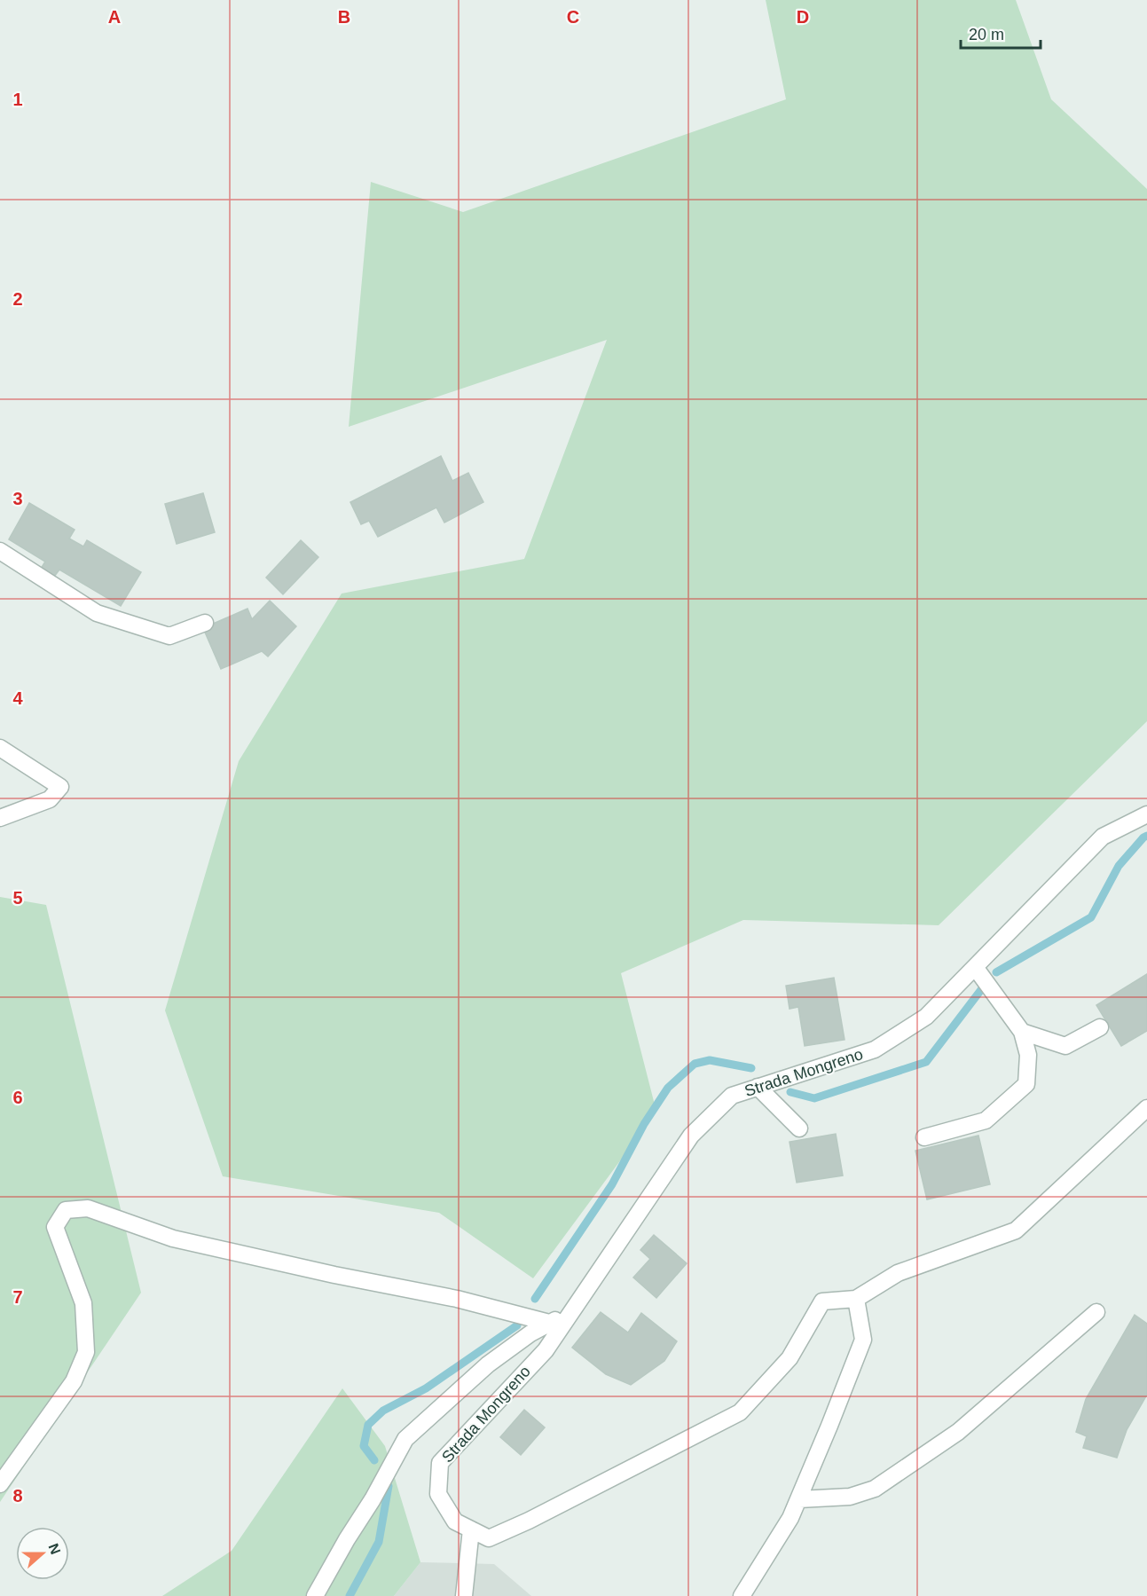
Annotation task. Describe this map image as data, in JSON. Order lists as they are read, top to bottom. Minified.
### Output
{"streets":{"street":["Strada Mongreno"]},"scale_bar":"20 m","north":"right","grid":{"columns":["A","B","C","D"],"rows":["1","2","3","4","5","6","7","8"]}}
